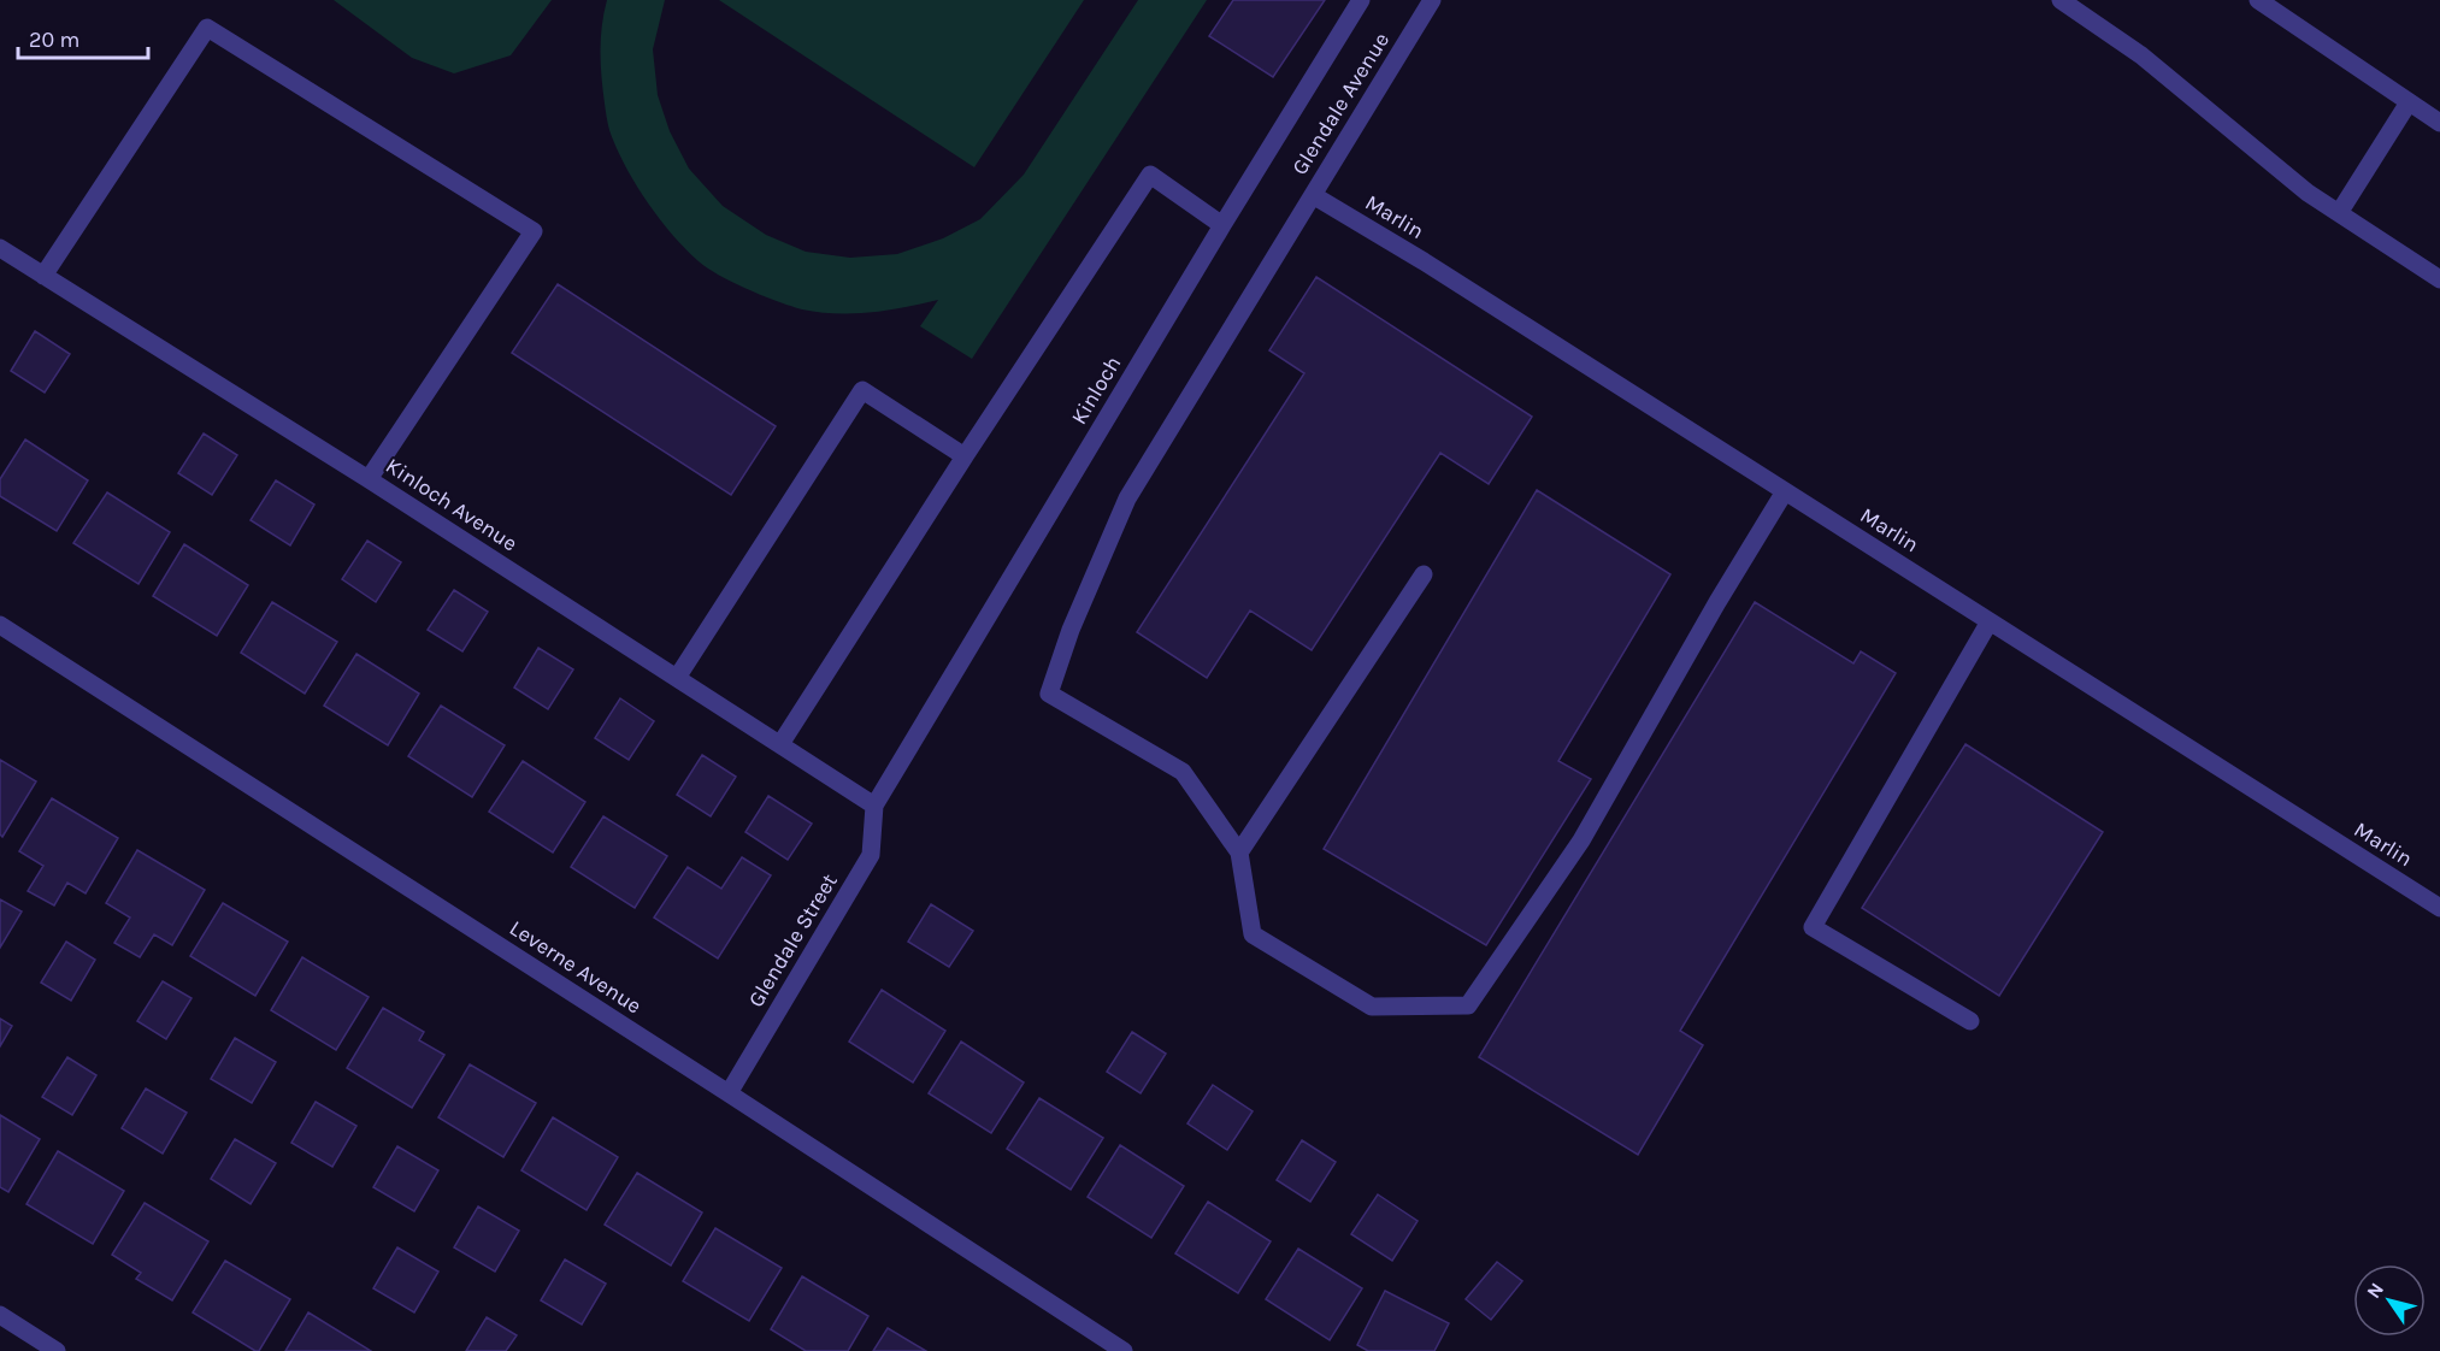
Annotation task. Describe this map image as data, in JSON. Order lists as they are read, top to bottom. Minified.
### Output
{"streets":{"street":["Glendale Avenue","Marlin","Kinloch","Kinloch Avenue","Glendale Street","Leverne Avenue"]},"crossings":[["Glendale Avenue","Marlin"],["Kinloch","Kinloch Avenue"],["Kinloch","Glendale Street"],["Kinloch Avenue","Glendale Street"],["Glendale Street","Leverne Avenue"]],"scale_bar":"20 m","north":"top left"}
